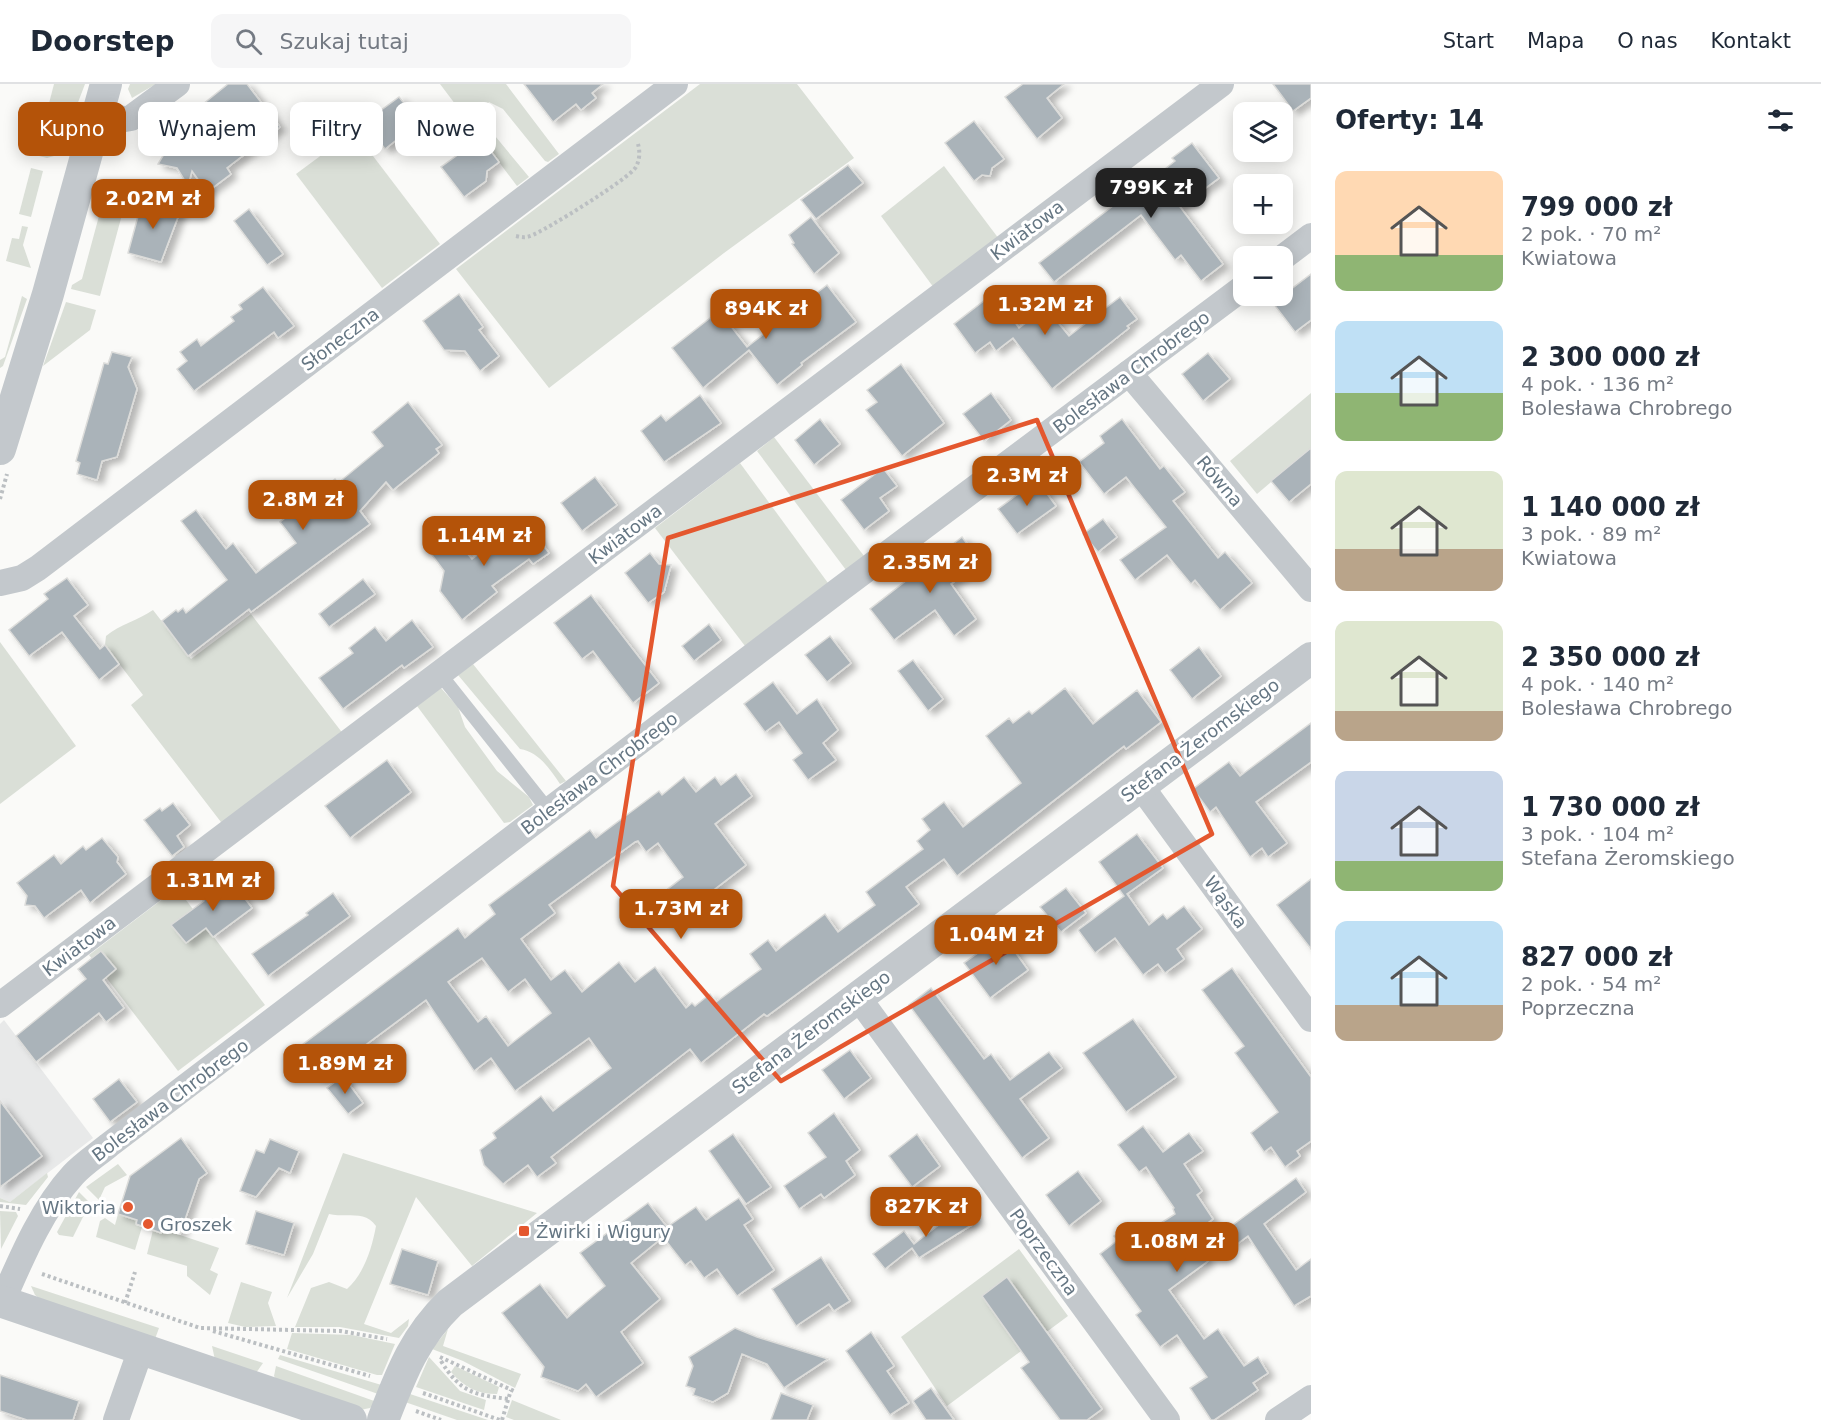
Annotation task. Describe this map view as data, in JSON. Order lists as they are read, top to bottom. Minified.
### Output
{"streets":{"street":["Kwiatowa","Słoneczna","Bolesława Chrobrego","Równa","Stefana Żeromskiego","Wąska","Poprzeczna"]},"crossings":[["Bolesława Chrobrego","Równa"],["Stefana Żeromskiego","Wąska"],["Stefana Żeromskiego","Poprzeczna"]],"places":{"other":["Wiktoria","Groszek"],"transit":["Żwirki i Wigury"]},"page":{"header":"Doorstep","search":"Szukaj tutaj","nav":["Start","Mapa","O nas","Kontakt"],"heading":"Oferty: 14","map_buttons":["+","−"],"chip":["Kupno","Wynajem","Filtry","Nowe"],"list":[{"name":"799 000 zł","note":"2 pok. · 70 m² · Kwiatowa"},{"name":"2 300 000 zł","note":"4 pok. · 136 m² · Bolesława Chrobrego"},{"name":"1 140 000 zł","note":"3 pok. · 89 m² · Kwiatowa"},{"name":"2 350 000 zł","note":"4 pok. · 140 m² · Bolesława Chrobrego"},{"name":"1 730 000 zł","note":"3 pok. · 104 m² · Stefana Żeromskiego"},{"name":"827 000 zł","note":"2 pok. · 54 m² · Poprzeczna"}],"price":["799K zł","2.02M zł","1.32M zł","894K zł","2.3M zł","2.8M zł","1.14M zł","2.35M zł","1.31M zł","1.73M zł","1.04M zł","1.89M zł","827K zł","1.08M zł"]}}
